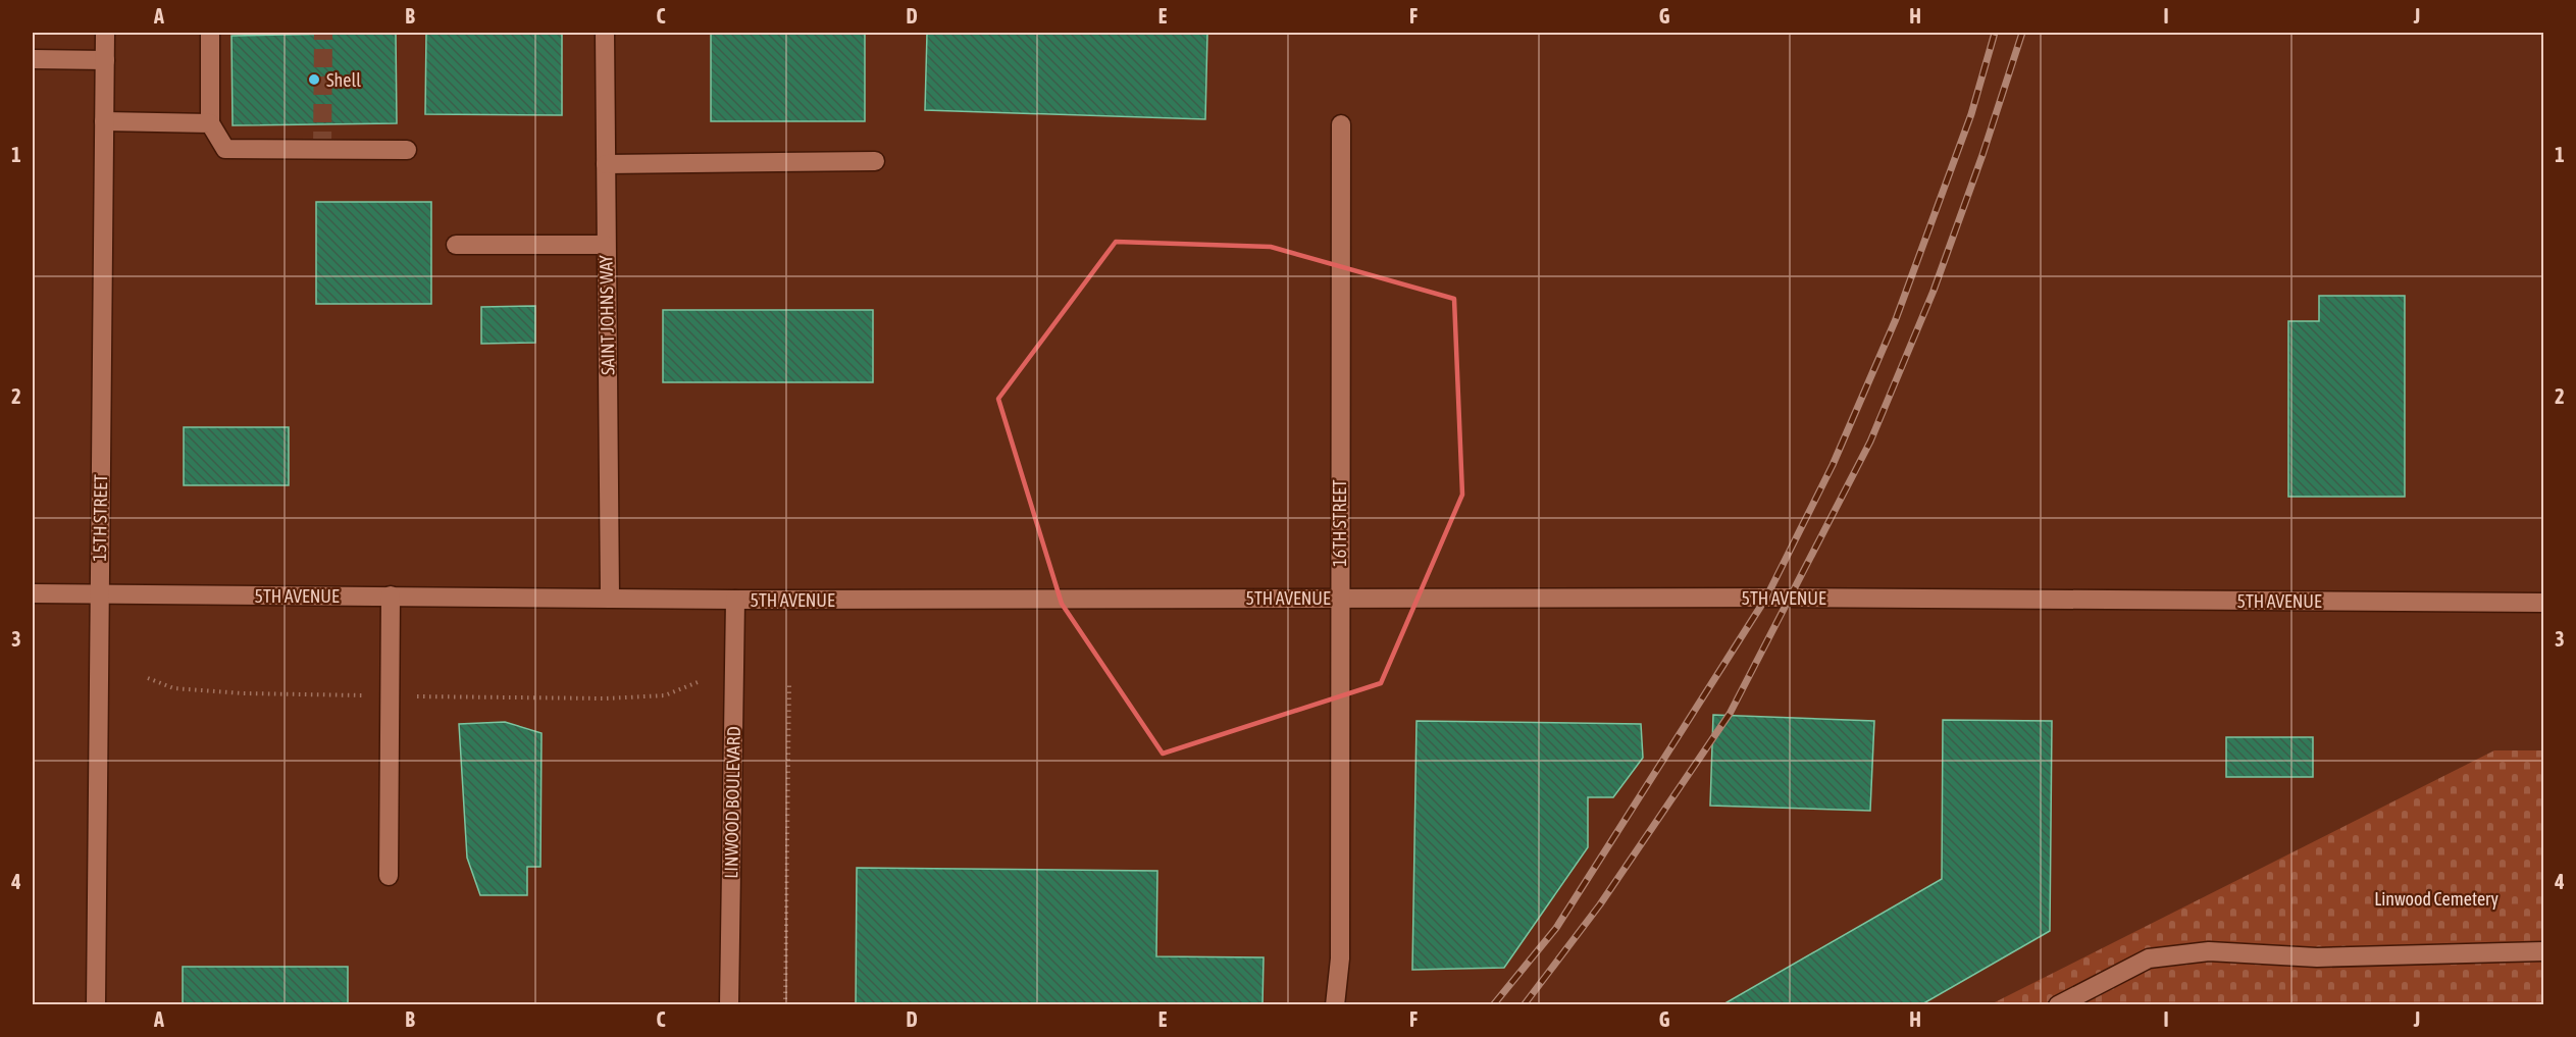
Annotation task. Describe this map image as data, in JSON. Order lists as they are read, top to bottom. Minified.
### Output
{"streets":{"street":["SAINT JOHNS WAY","15TH STREET","16TH STREET","5TH AVENUE","LINWOOD BOULEVARD"]},"crossings":[["SAINT JOHNS WAY","5TH AVENUE"],["15TH STREET","5TH AVENUE"],["16TH STREET","5TH AVENUE"],["5TH AVENUE","LINWOOD BOULEVARD"]],"parks":["Linwood Cemetery"],"places":["Shell"],"grid":{"columns":["A","B","C","D","E","F","G","H","I","J"],"rows":["1","2","3","4"]}}
